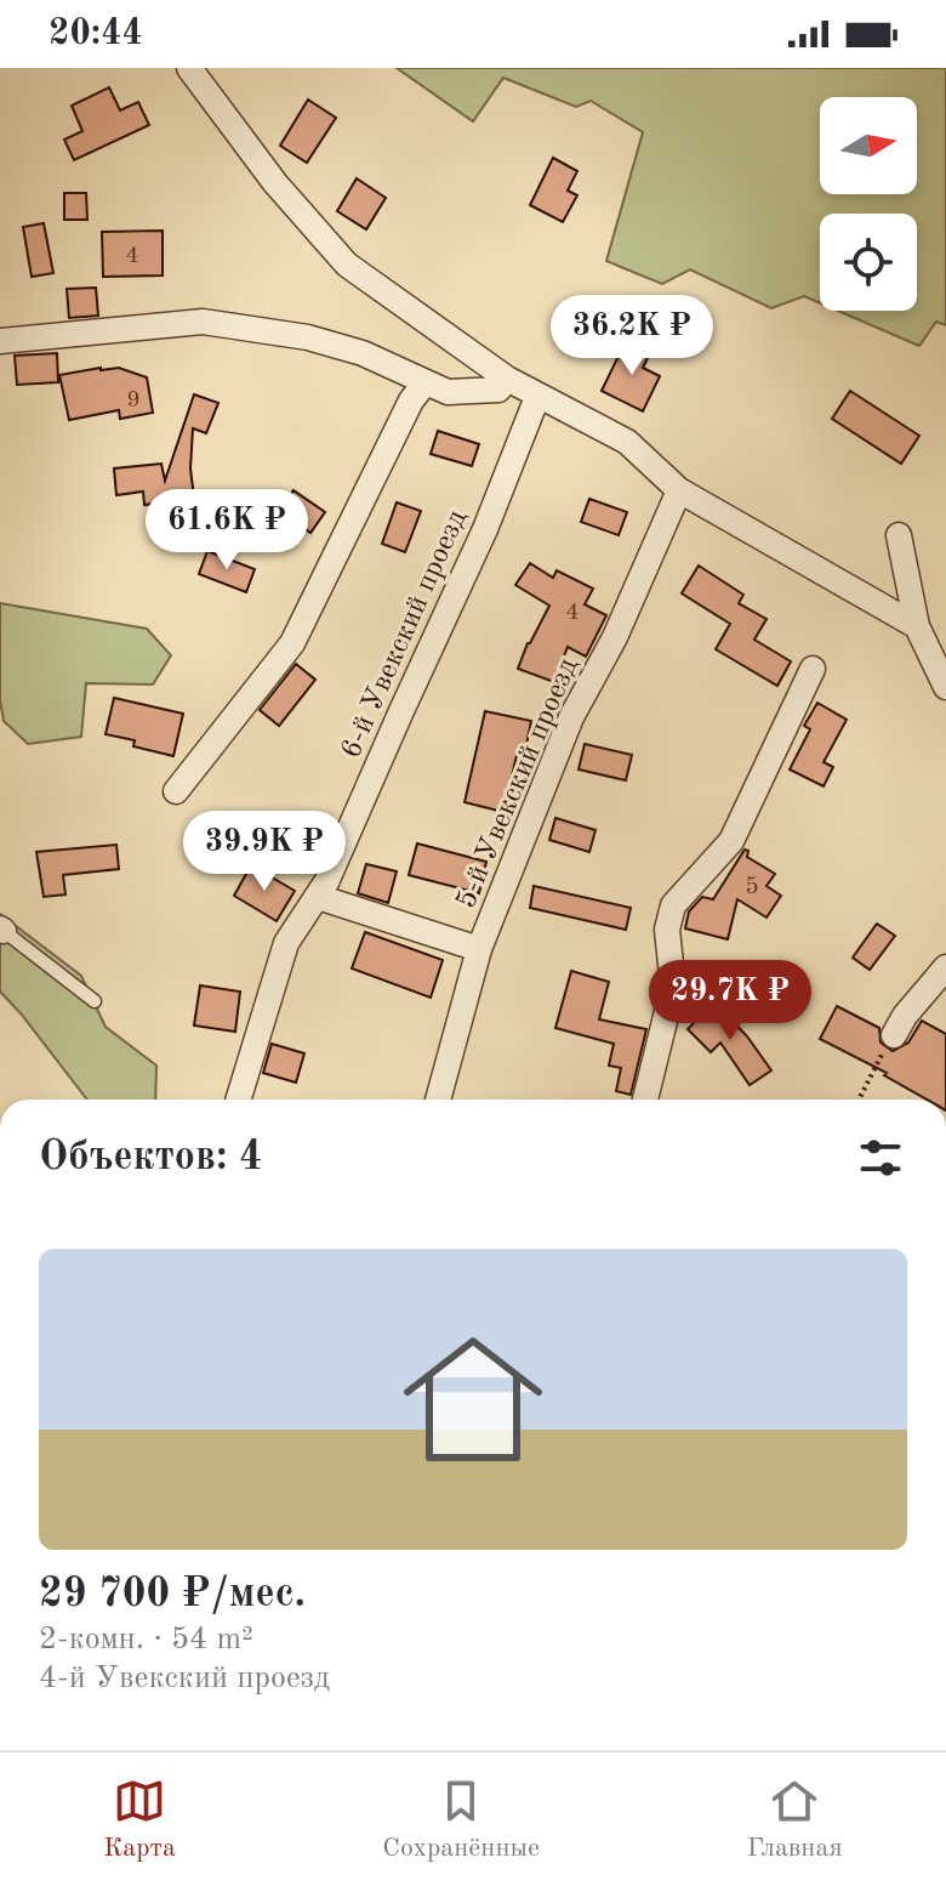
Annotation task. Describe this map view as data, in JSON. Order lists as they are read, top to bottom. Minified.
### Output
{"streets":{"street":["6-й Увекский проезд","5-й Увекский проезд"]},"house_numbers":["4","9","4","5"],"north":"right","page":{"status":"20:44","price":["36.2K ₽","61.6K ₽","39.9K ₽","29.7K ₽"],"heading":"Объектов: 4","list":[{"name":"29 700 ₽/мес.","note":"2-комн. · 54 m² · 4-й Увекский проезд"}],"tabs":["Карта","Сохранённые","Главная"]}}
